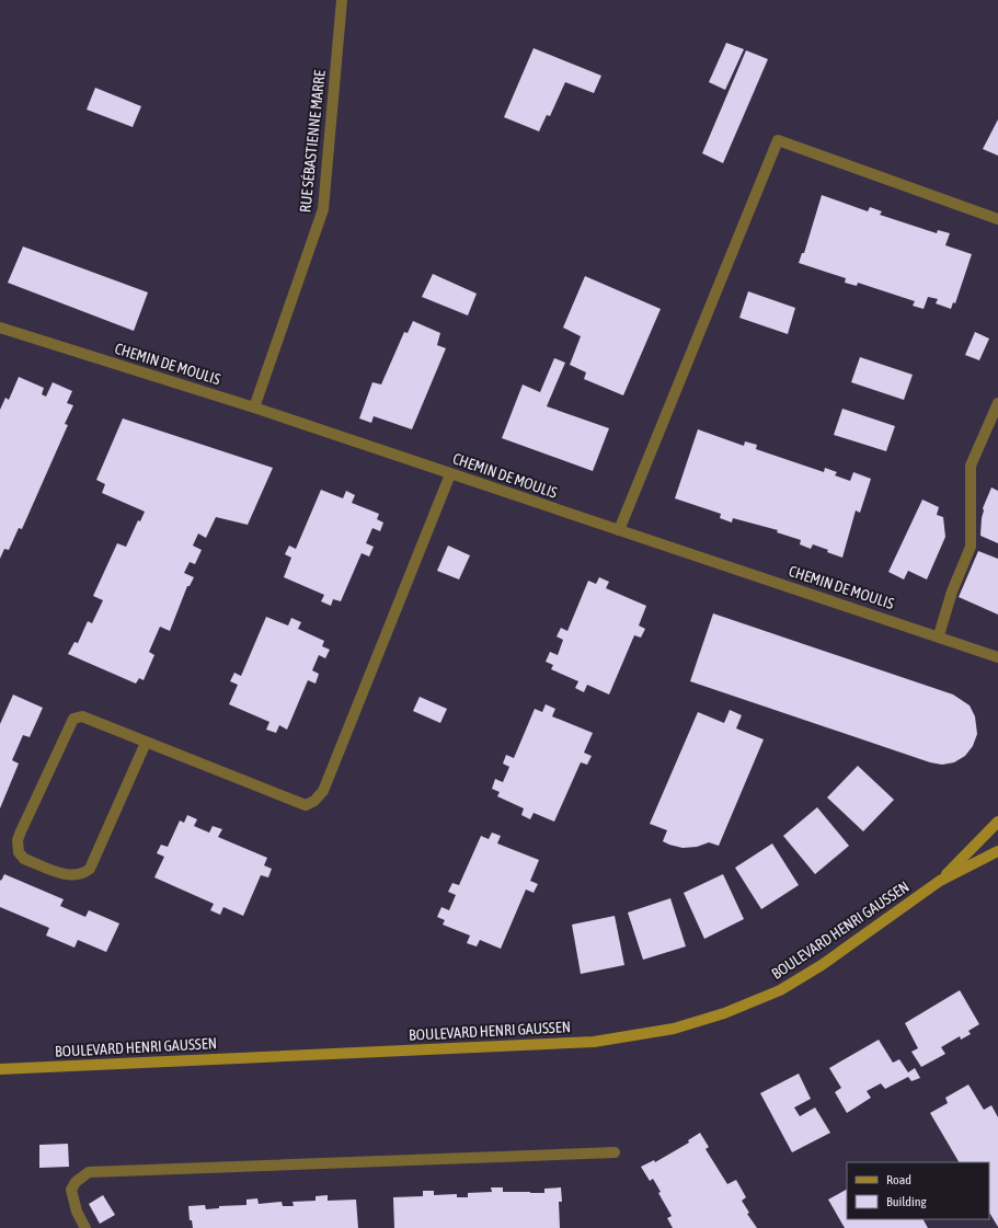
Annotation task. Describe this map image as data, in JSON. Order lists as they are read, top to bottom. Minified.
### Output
{"streets":{"street":["RUE SÉBASTIENNE MARRE","CHEMIN DE MOULIS","BOULEVARD HENRI GAUSSEN"]},"crossings":[["RUE SÉBASTIENNE MARRE","CHEMIN DE MOULIS"]],"legend":["Road","Building"]}
